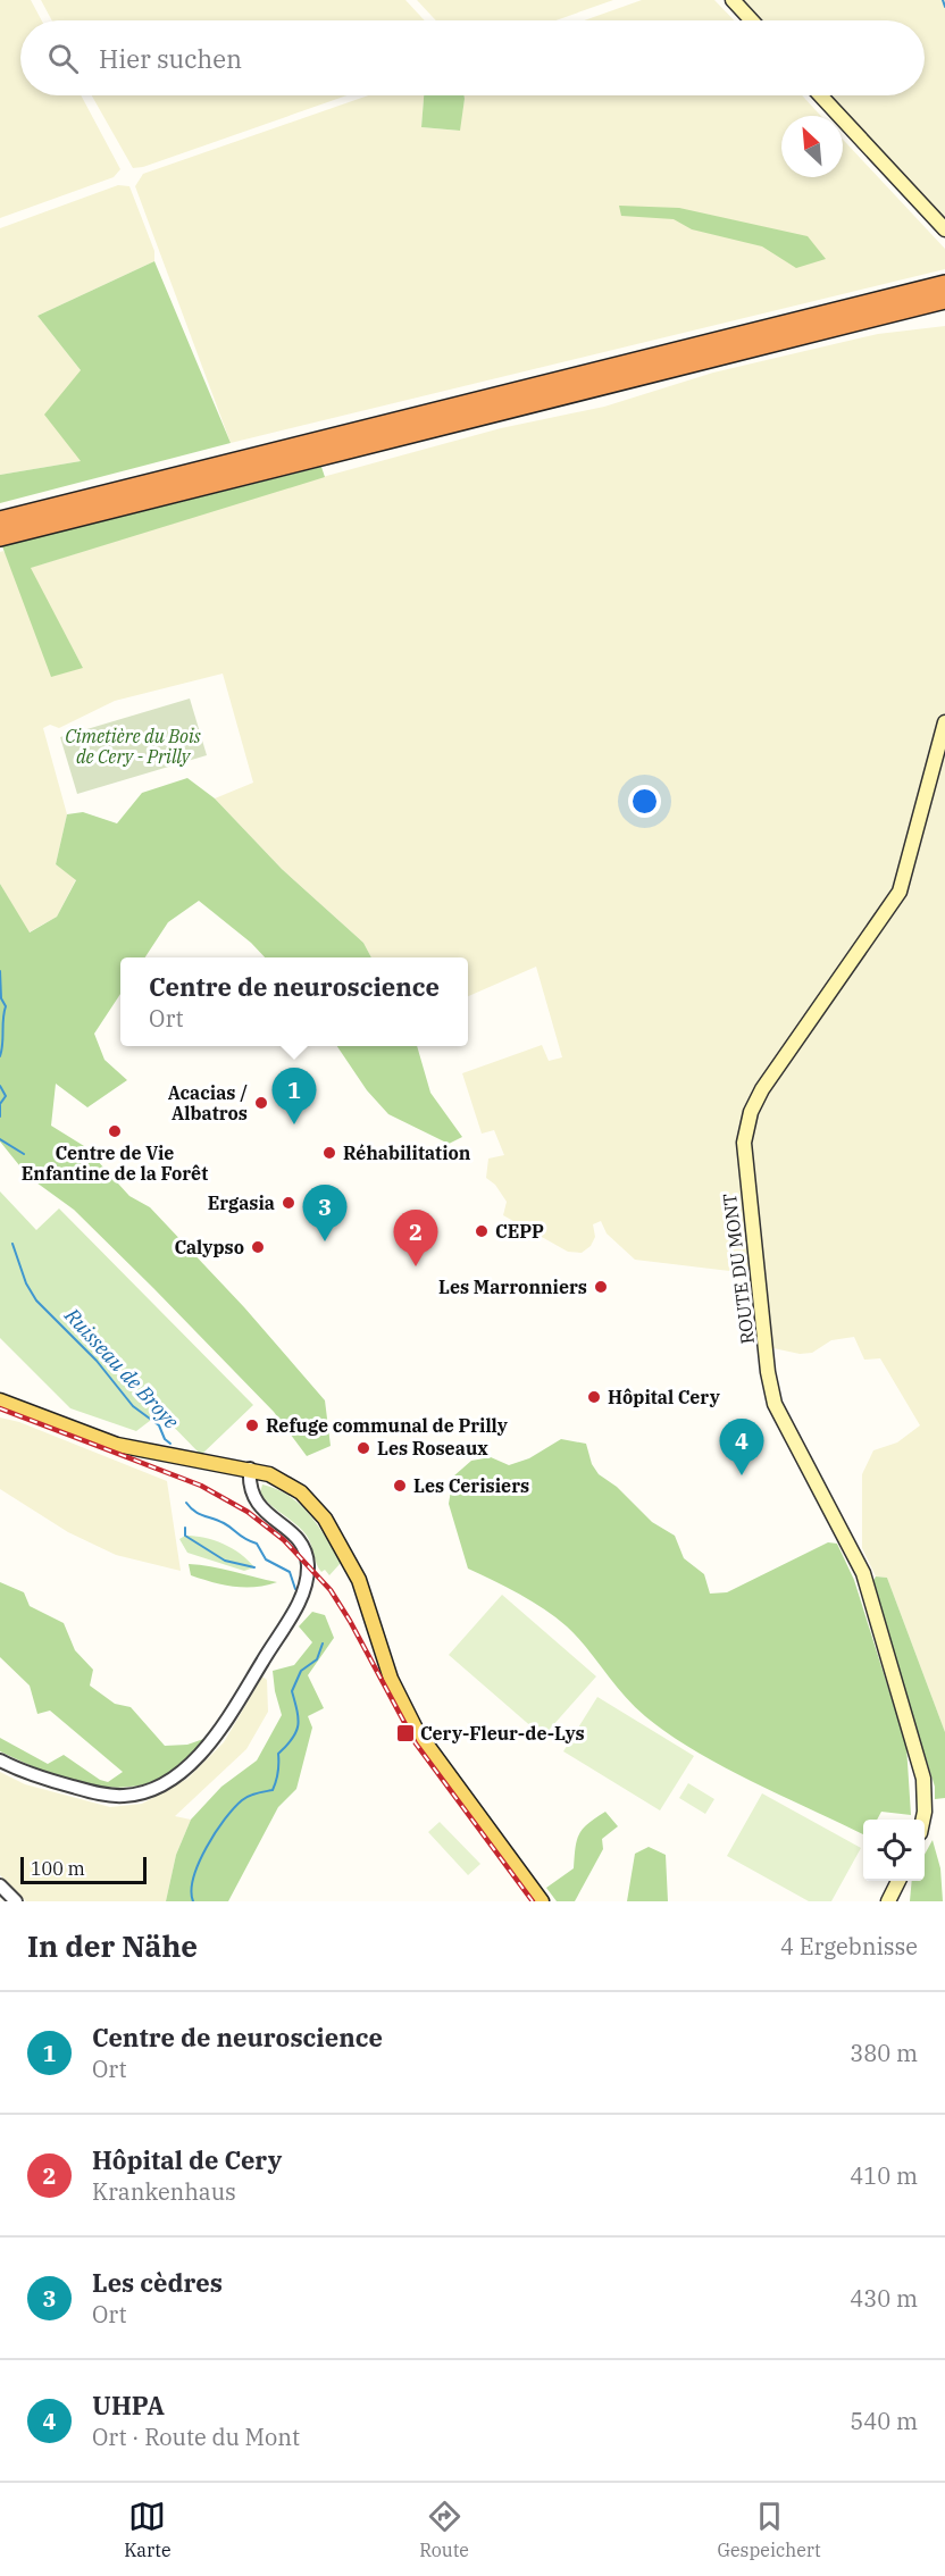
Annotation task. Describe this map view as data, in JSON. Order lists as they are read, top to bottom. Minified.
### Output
{"streets":{"main road":["ROUTE DU MONT"]},"water":["Ruisseau de Broye"],"parks":["Cimetière du Bois de Cery - Prilly"],"places":{"other":["Acacias / Albatros","Centre de Vie Enfantine de la Forêt","Réhabilitation","Ergasia","CEPP","Calypso","Les Marronniers","Hôpital Cery","Refuge communal de Prilly","Les Roseaux","Les Cerisiers"],"transit":["Cery-Fleur-de-Lys"]},"scale_bar":"100 m","north":"top left","page":{"search":"Hier suchen","popup":["Centre de neuroscience","Ort"],"pins":["1","3","2","4"],"scale":"100 m","heading":["In der Nähe","4 Ergebnisse"],"list":[{"mark":"1","name":"Centre de neuroscience","note":"Ort","value":"380 m"},{"mark":"2","name":"Hôpital de Cery","note":"Krankenhaus","value":"410 m"},{"mark":"3","name":"Les cèdres","note":"Ort","value":"430 m"},{"mark":"4","name":"UHPA","note":"Ort · Route du Mont","value":"540 m"}],"nav":["Karte","Route","Gespeichert"]}}
